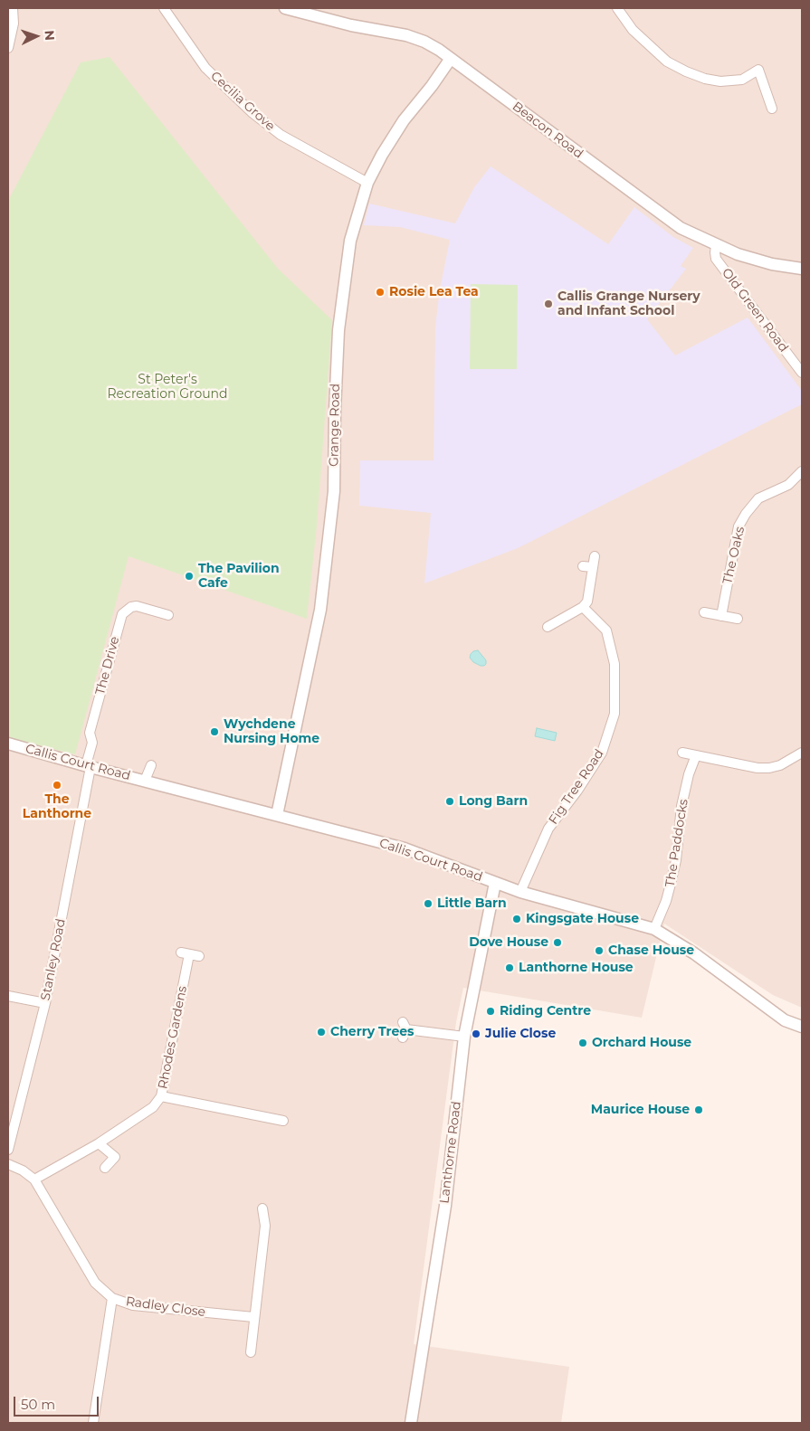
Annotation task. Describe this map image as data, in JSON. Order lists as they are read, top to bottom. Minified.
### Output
{"streets":{"street":["Cecilia Grove","Beacon Road","Old Green Road","Grange Road","The Oaks","The Drive","Callis Court Road","Fig Tree Road","The Paddocks","Stanley Road","Rhodes Gardens","Lanthorne Road","Radley Close"]},"crossings":[["Cecilia Grove","Grange Road"],["Beacon Road","Old Green Road"],["Beacon Road","Grange Road"],["Grange Road","Callis Court Road"],["The Drive","Callis Court Road"],["The Drive","Stanley Road"],["Callis Court Road","Fig Tree Road"],["Callis Court Road","The Paddocks"],["Callis Court Road","Stanley Road"],["Callis Court Road","Lanthorne Road"],["Rhodes Gardens","Radley Close"]],"parks":["St Peter's Recreation Ground"],"places":["Rosie Lea Tea","Callis Grange Nursery and Infant School","The Pavilion Cafe","Wychdene Nursing Home","The Lanthorne","Long Barn","Little Barn","Kingsgate House","Dove House","Chase House","Lanthorne House","Riding Centre","Cherry Trees","Julie Close","Orchard House","Maurice House"],"scale_bar":"50 m","north":"right"}
